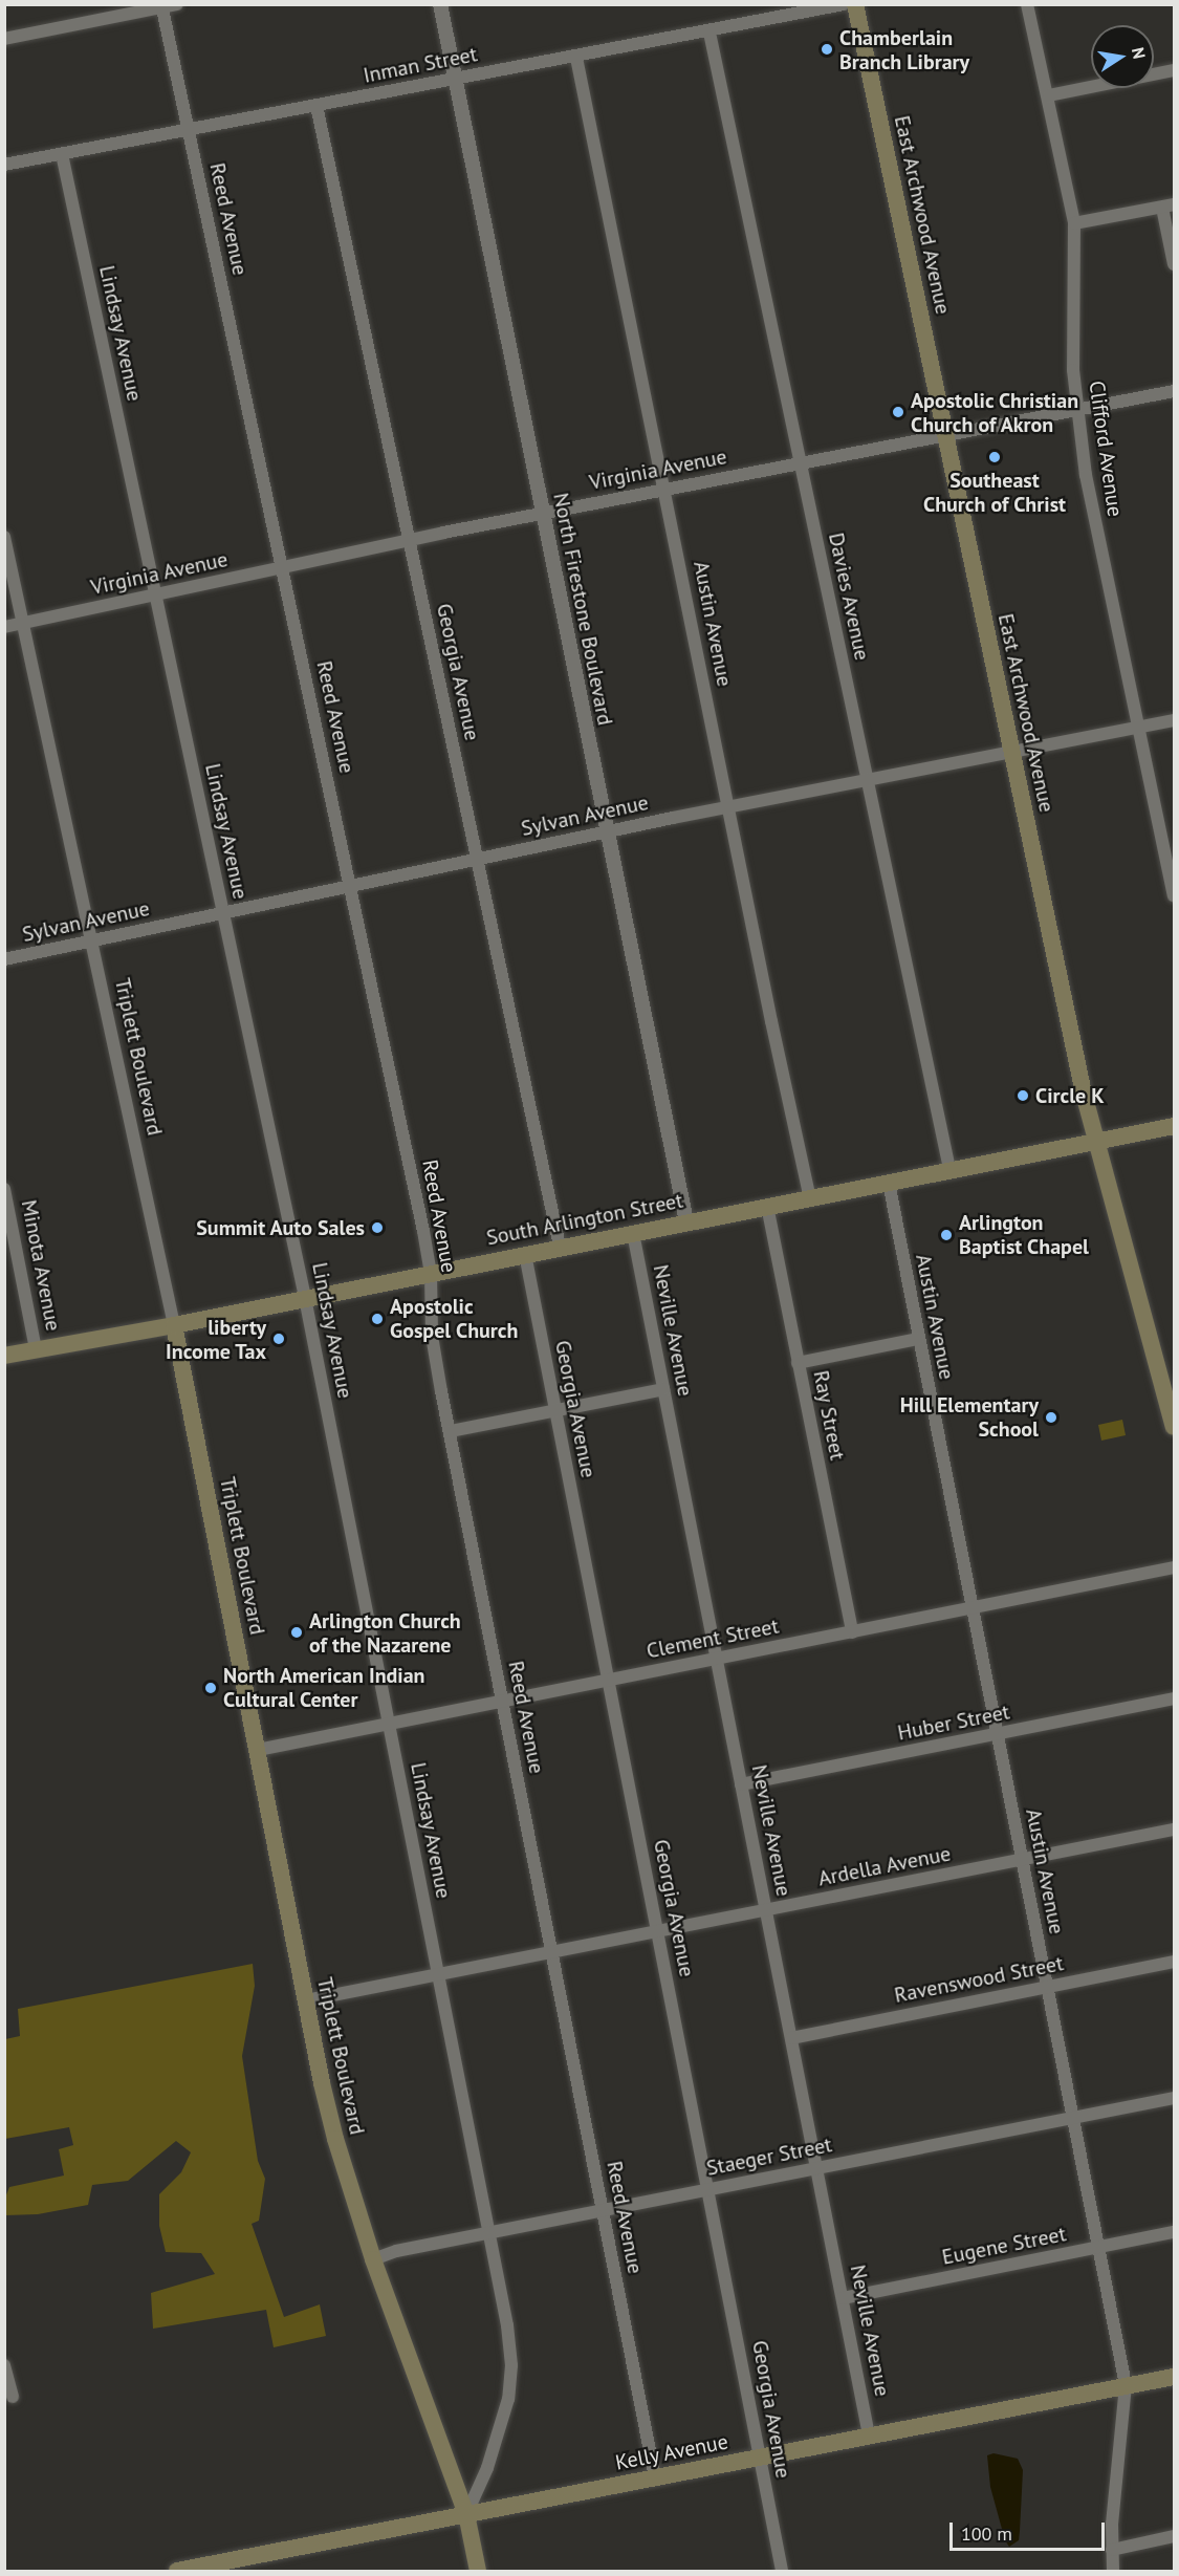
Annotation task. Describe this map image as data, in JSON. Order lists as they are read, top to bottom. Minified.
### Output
{"streets":{"main road":["East Archwood Avenue","Triplett Boulevard","South Arlington Street","Kelly Avenue"],"street":["Inman Street","Reed Avenue","Lindsay Avenue","Clifford Avenue","Virginia Avenue","Davies Avenue","North Firestone Boulevard","Austin Avenue","Georgia Avenue","Sylvan Avenue","Minota Avenue","Neville Avenue","Ray Street","Clement Street","Huber Street","Ardella Avenue","Ravenswood Street","Staeger Street","Eugene Street"]},"crossings":[["Inman Street","Reed Avenue"],["Inman Street","Lindsay Avenue"],["Inman Street","Davies Avenue"],["Inman Street","North Firestone Boulevard"],["Inman Street","Austin Avenue"],["Inman Street","Georgia Avenue"],["East Archwood Avenue","Virginia Avenue"],["East Archwood Avenue","Sylvan Avenue"],["East Archwood Avenue","South Arlington Street"],["Reed Avenue","Virginia Avenue"],["Reed Avenue","Sylvan Avenue"],["Reed Avenue","South Arlington Street"],["Reed Avenue","Clement Street"],["Reed Avenue","Ardella Avenue"],["Reed Avenue","Staeger Street"],["Reed Avenue","Kelly Avenue"],["Lindsay Avenue","Virginia Avenue"],["Lindsay Avenue","Sylvan Avenue"],["Lindsay Avenue","Triplett Boulevard"],["Lindsay Avenue","South Arlington Street"],["Lindsay Avenue","Clement Street"],["Lindsay Avenue","Ardella Avenue"],["Lindsay Avenue","Staeger Street"],["Lindsay Avenue","Kelly Avenue"],["Clifford Avenue","Virginia Avenue"],["Clifford Avenue","Sylvan Avenue"],["Virginia Avenue","Davies Avenue"],["Virginia Avenue","North Firestone Boulevard"],["Virginia Avenue","Austin Avenue"],["Virginia Avenue","Georgia Avenue"],["Virginia Avenue","Triplett Boulevard"],["Davies Avenue","Sylvan Avenue"],["Davies Avenue","South Arlington Street"],["North Firestone Boulevard","Sylvan Avenue"],["North Firestone Boulevard","South Arlington Street"],["Austin Avenue","Sylvan Avenue"],["Austin Avenue","South Arlington Street"],["Austin Avenue","Clement Street"],["Austin Avenue","Huber Street"],["Austin Avenue","Ardella Avenue"],["Austin Avenue","Ravenswood Street"],["Austin Avenue","Staeger Street"],["Austin Avenue","Eugene Street"],["Austin Avenue","Kelly Avenue"],["Georgia Avenue","Sylvan Avenue"],["Georgia Avenue","South Arlington Street"],["Georgia Avenue","Clement Street"],["Georgia Avenue","Ardella Avenue"],["Georgia Avenue","Staeger Street"],["Georgia Avenue","Kelly Avenue"],["Sylvan Avenue","Triplett Boulevard"],["Triplett Boulevard","South Arlington Street"],["Triplett Boulevard","Clement Street"],["Triplett Boulevard","Ardella Avenue"],["Triplett Boulevard","Staeger Street"],["Triplett Boulevard","Kelly Avenue"],["South Arlington Street","Minota Avenue"],["South Arlington Street","Neville Avenue"],["South Arlington Street","Ray Street"],["Neville Avenue","Clement Street"],["Neville Avenue","Huber Street"],["Neville Avenue","Ardella Avenue"],["Neville Avenue","Ravenswood Street"],["Neville Avenue","Staeger Street"],["Neville Avenue","Eugene Street"],["Neville Avenue","Kelly Avenue"],["Ray Street","Clement Street"]],"places":["Chamberlain Branch Library","Apostolic Christian Church of Akron","Southeast Church of Christ","Circle K","Summit Auto Sales","Arlington Baptist Chapel","Apostolic Gospel Church","liberty Income Tax","Hill Elementary School","Arlington Church of the Nazarene","North American Indian Cultural Center"],"scale_bar":"100 m","north":"right"}
